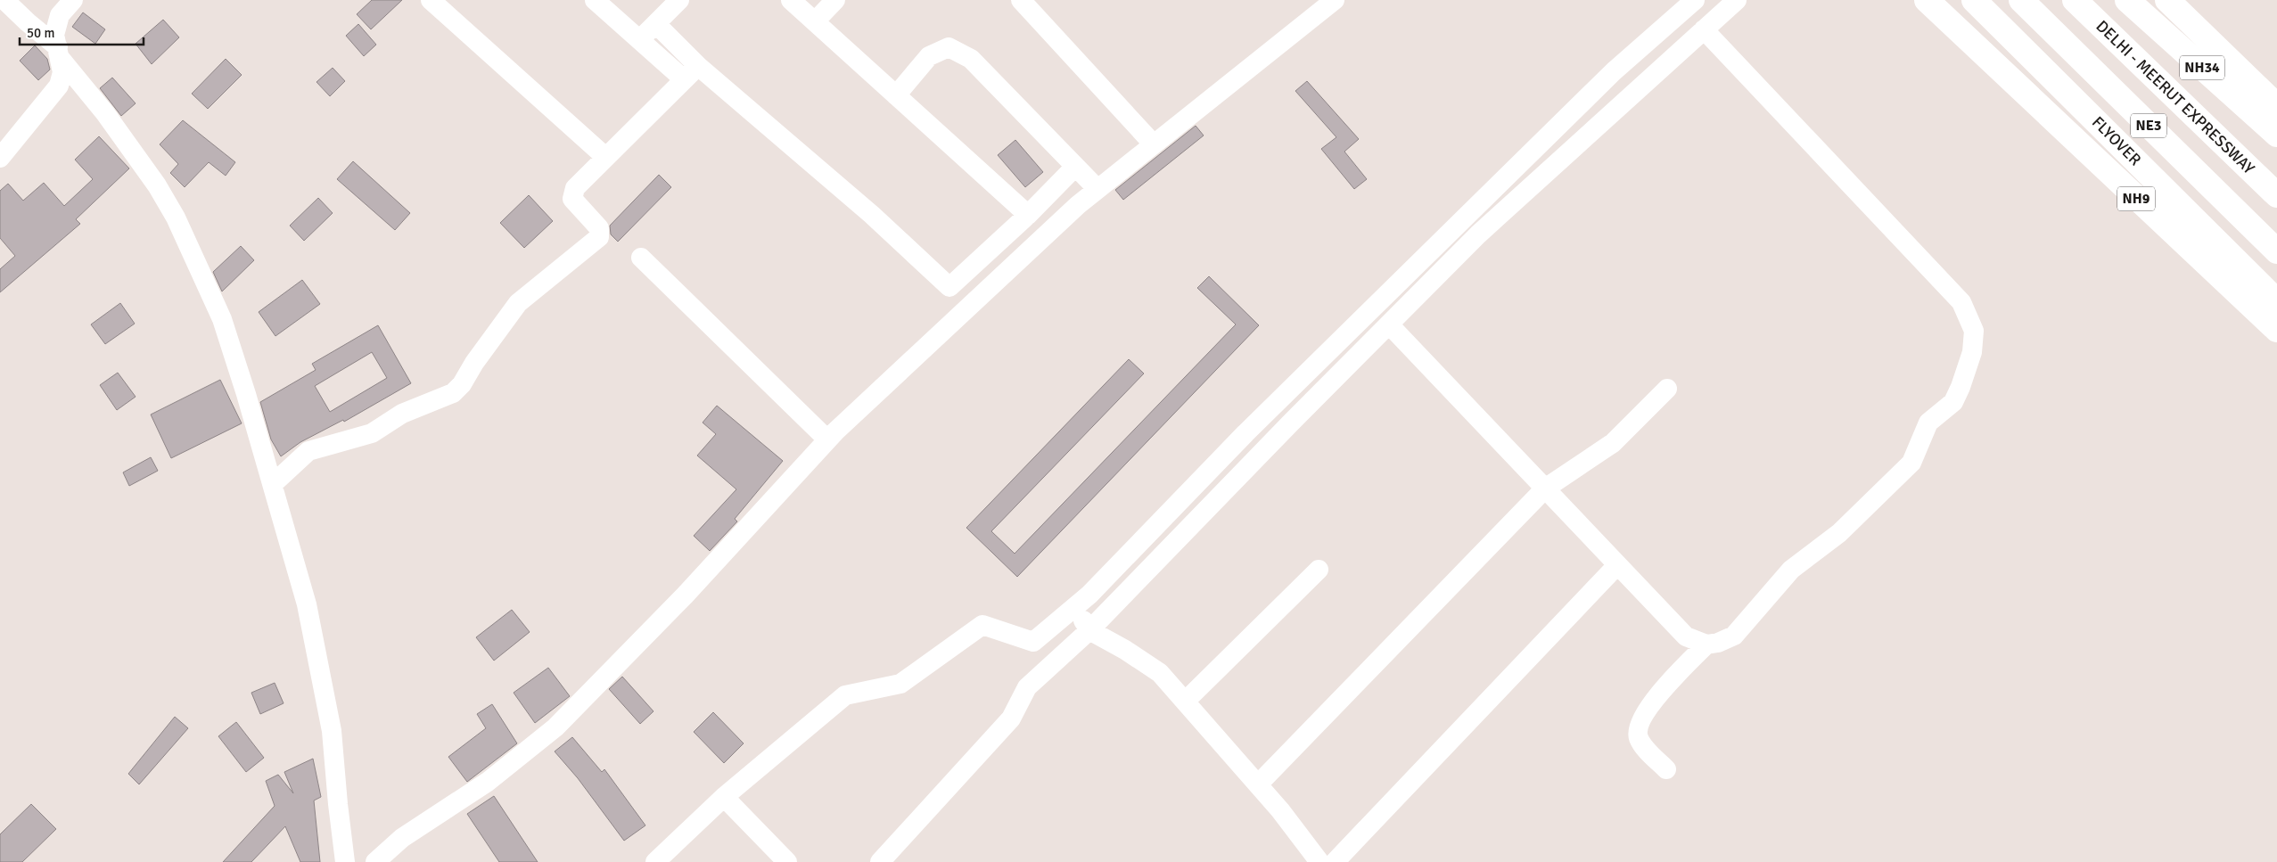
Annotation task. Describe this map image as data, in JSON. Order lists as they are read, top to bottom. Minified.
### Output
{"streets":{"highway":["NH34","DELHI - MEERUT EXPRESSWAY","NE3","FLYOVER","NH9"]},"scale_bar":"50 m"}
